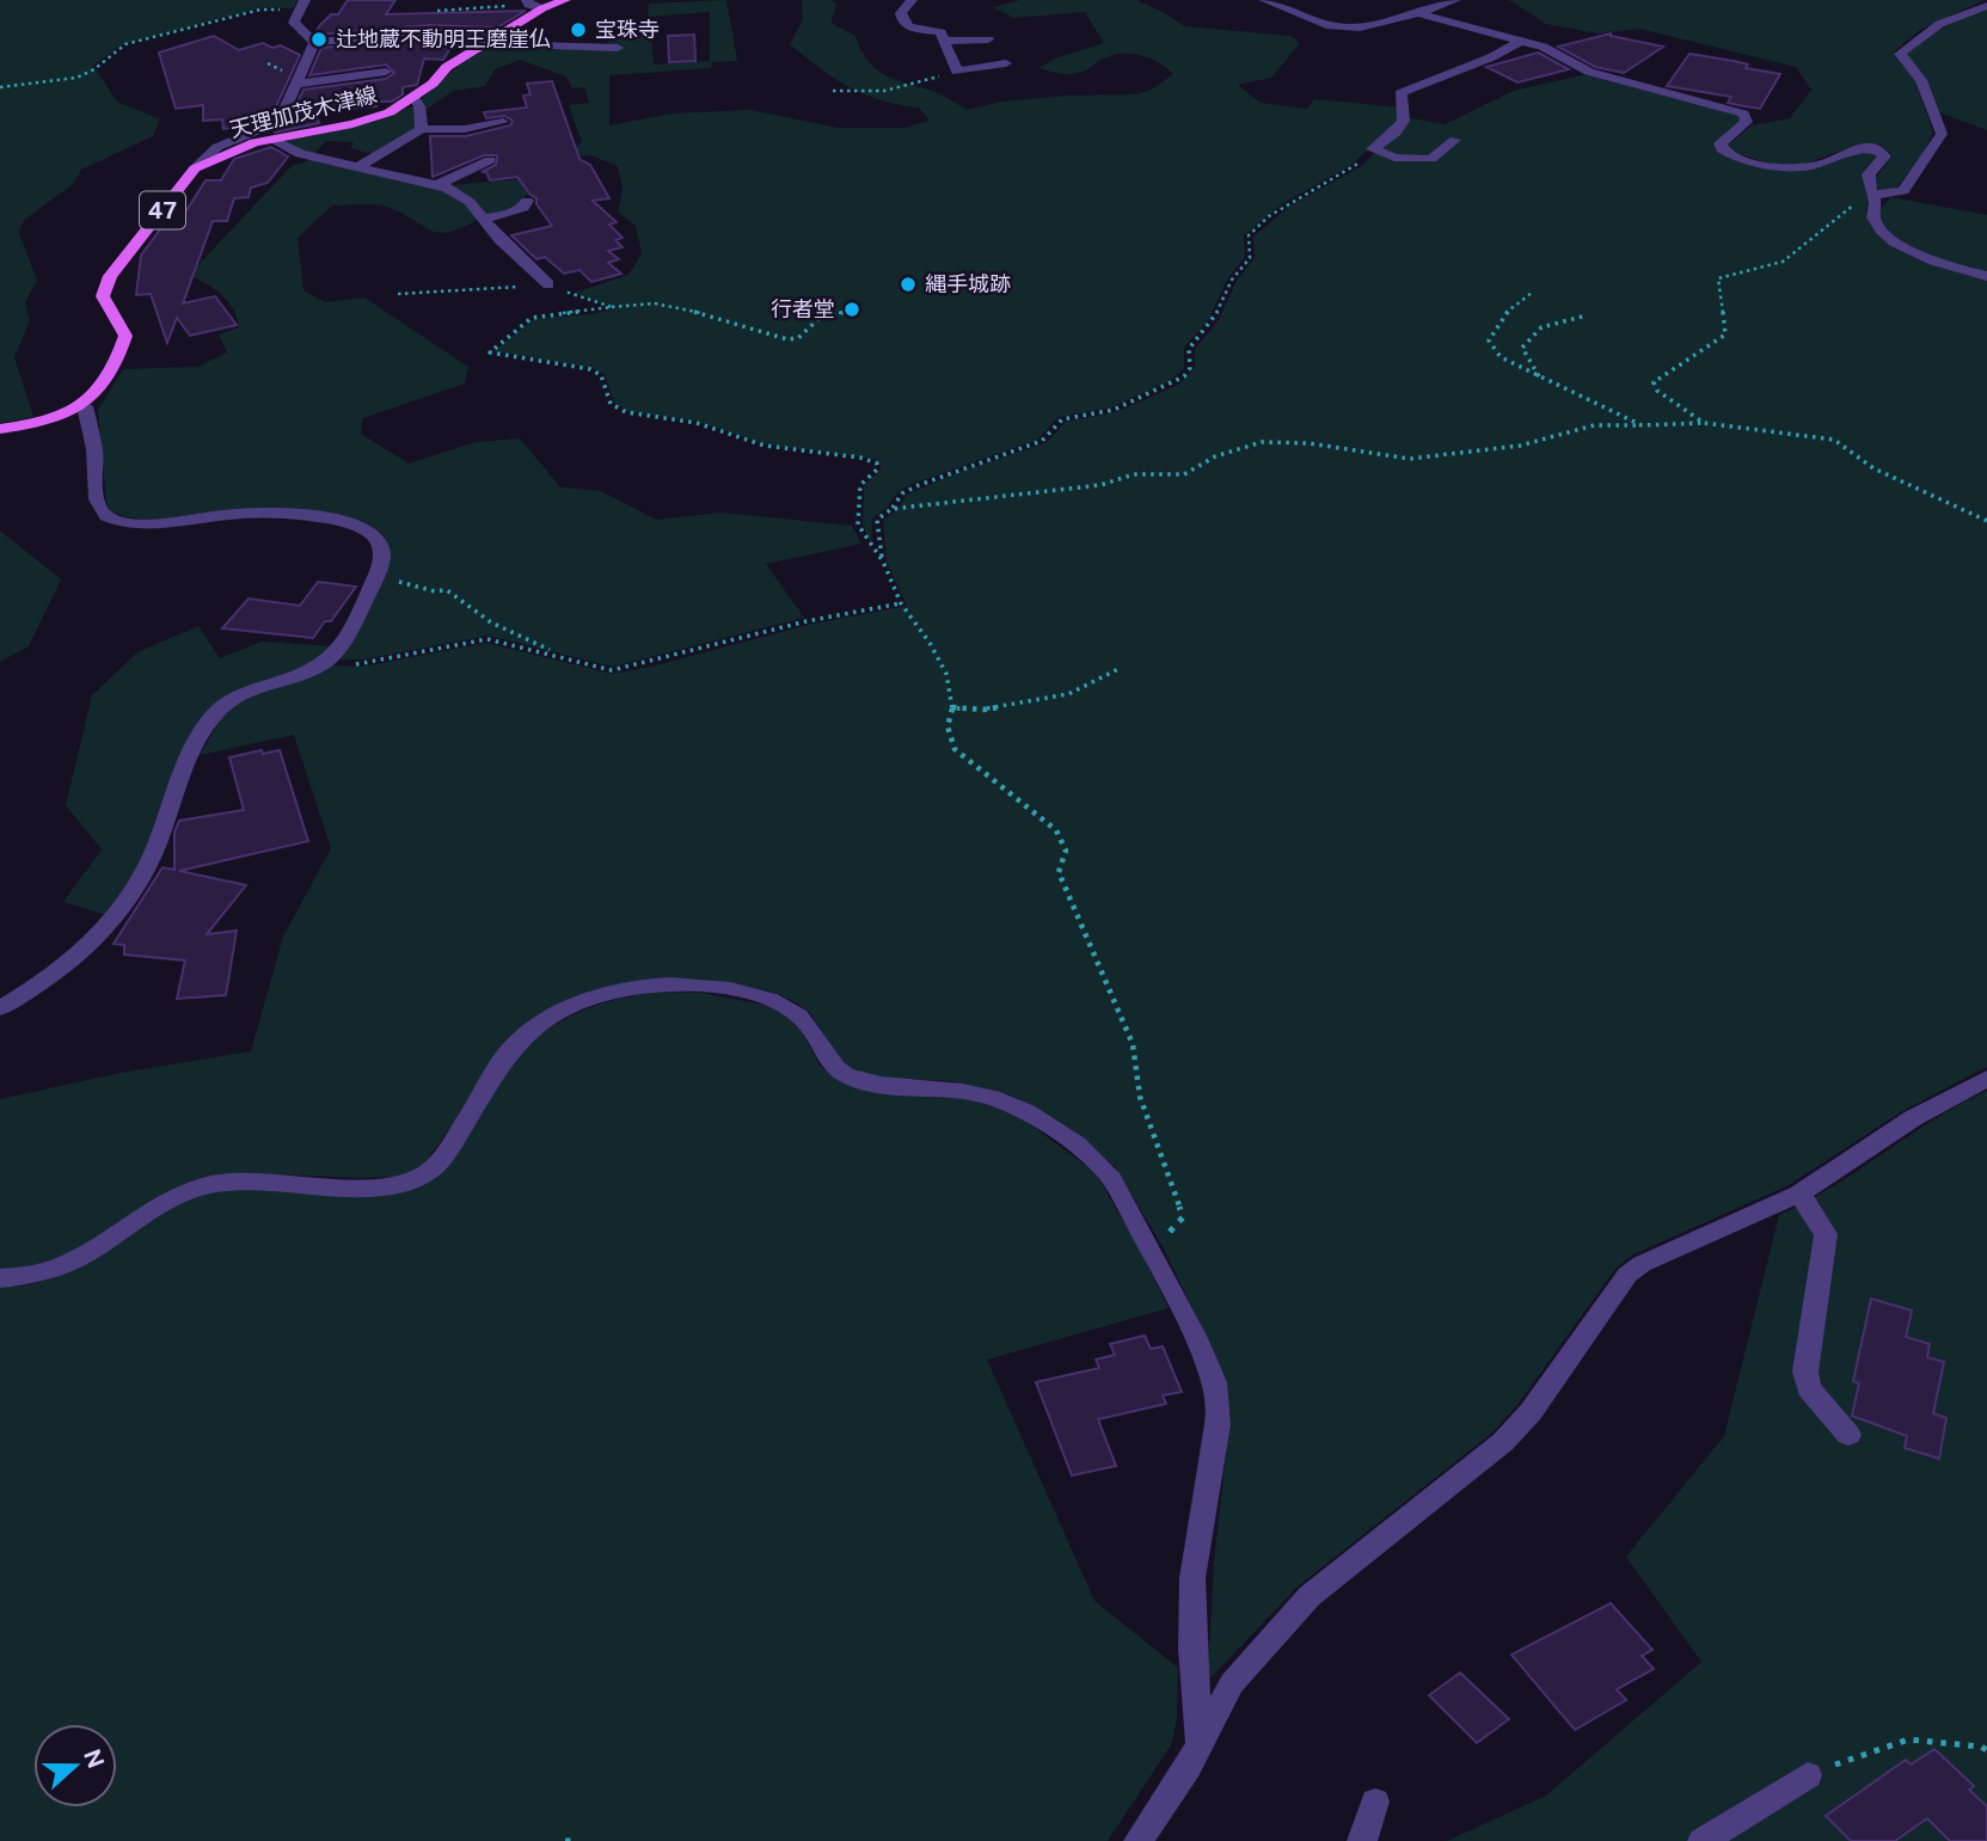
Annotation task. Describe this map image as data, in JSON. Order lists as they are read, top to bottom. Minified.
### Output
{"streets":{"main road":["天理加茂木津線","47"]},"places":["宝珠寺","辻地蔵不動明王磨崖仏","縄手城跡","行者堂"],"north":"right"}
